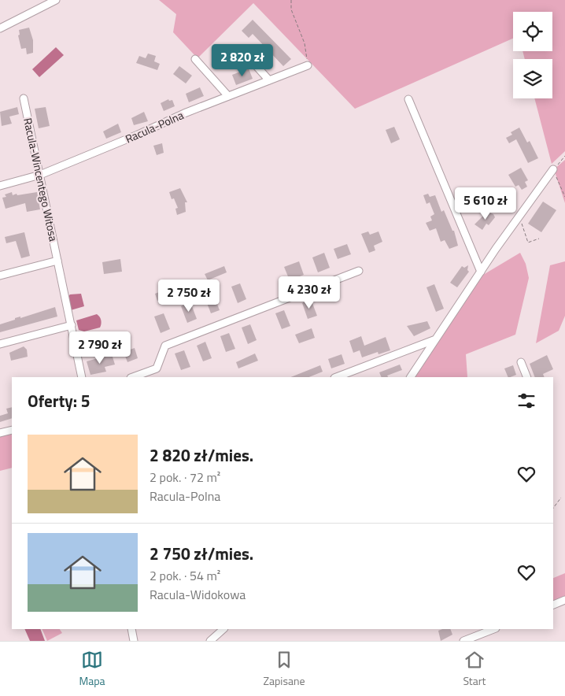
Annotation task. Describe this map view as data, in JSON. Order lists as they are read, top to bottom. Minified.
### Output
{"streets":{"street":["Racula-Polna","Racula-Wincentego Witosa"]},"crossings":[["Racula-Polna","Racula-Wincentego Witosa"]],"page":{"price":["2 820 zł","5 610 zł","4 230 zł","2 750 zł","2 790 zł"],"heading":"Oferty: 5","list":[{"name":"2 820 zł/mies.","note":"2 pok. · 72 m² · Racula-Polna"},{"name":"2 750 zł/mies.","note":"2 pok. · 54 m² · Racula-Widokowa"}],"tabs":["Mapa","Zapisane","Start"]}}
